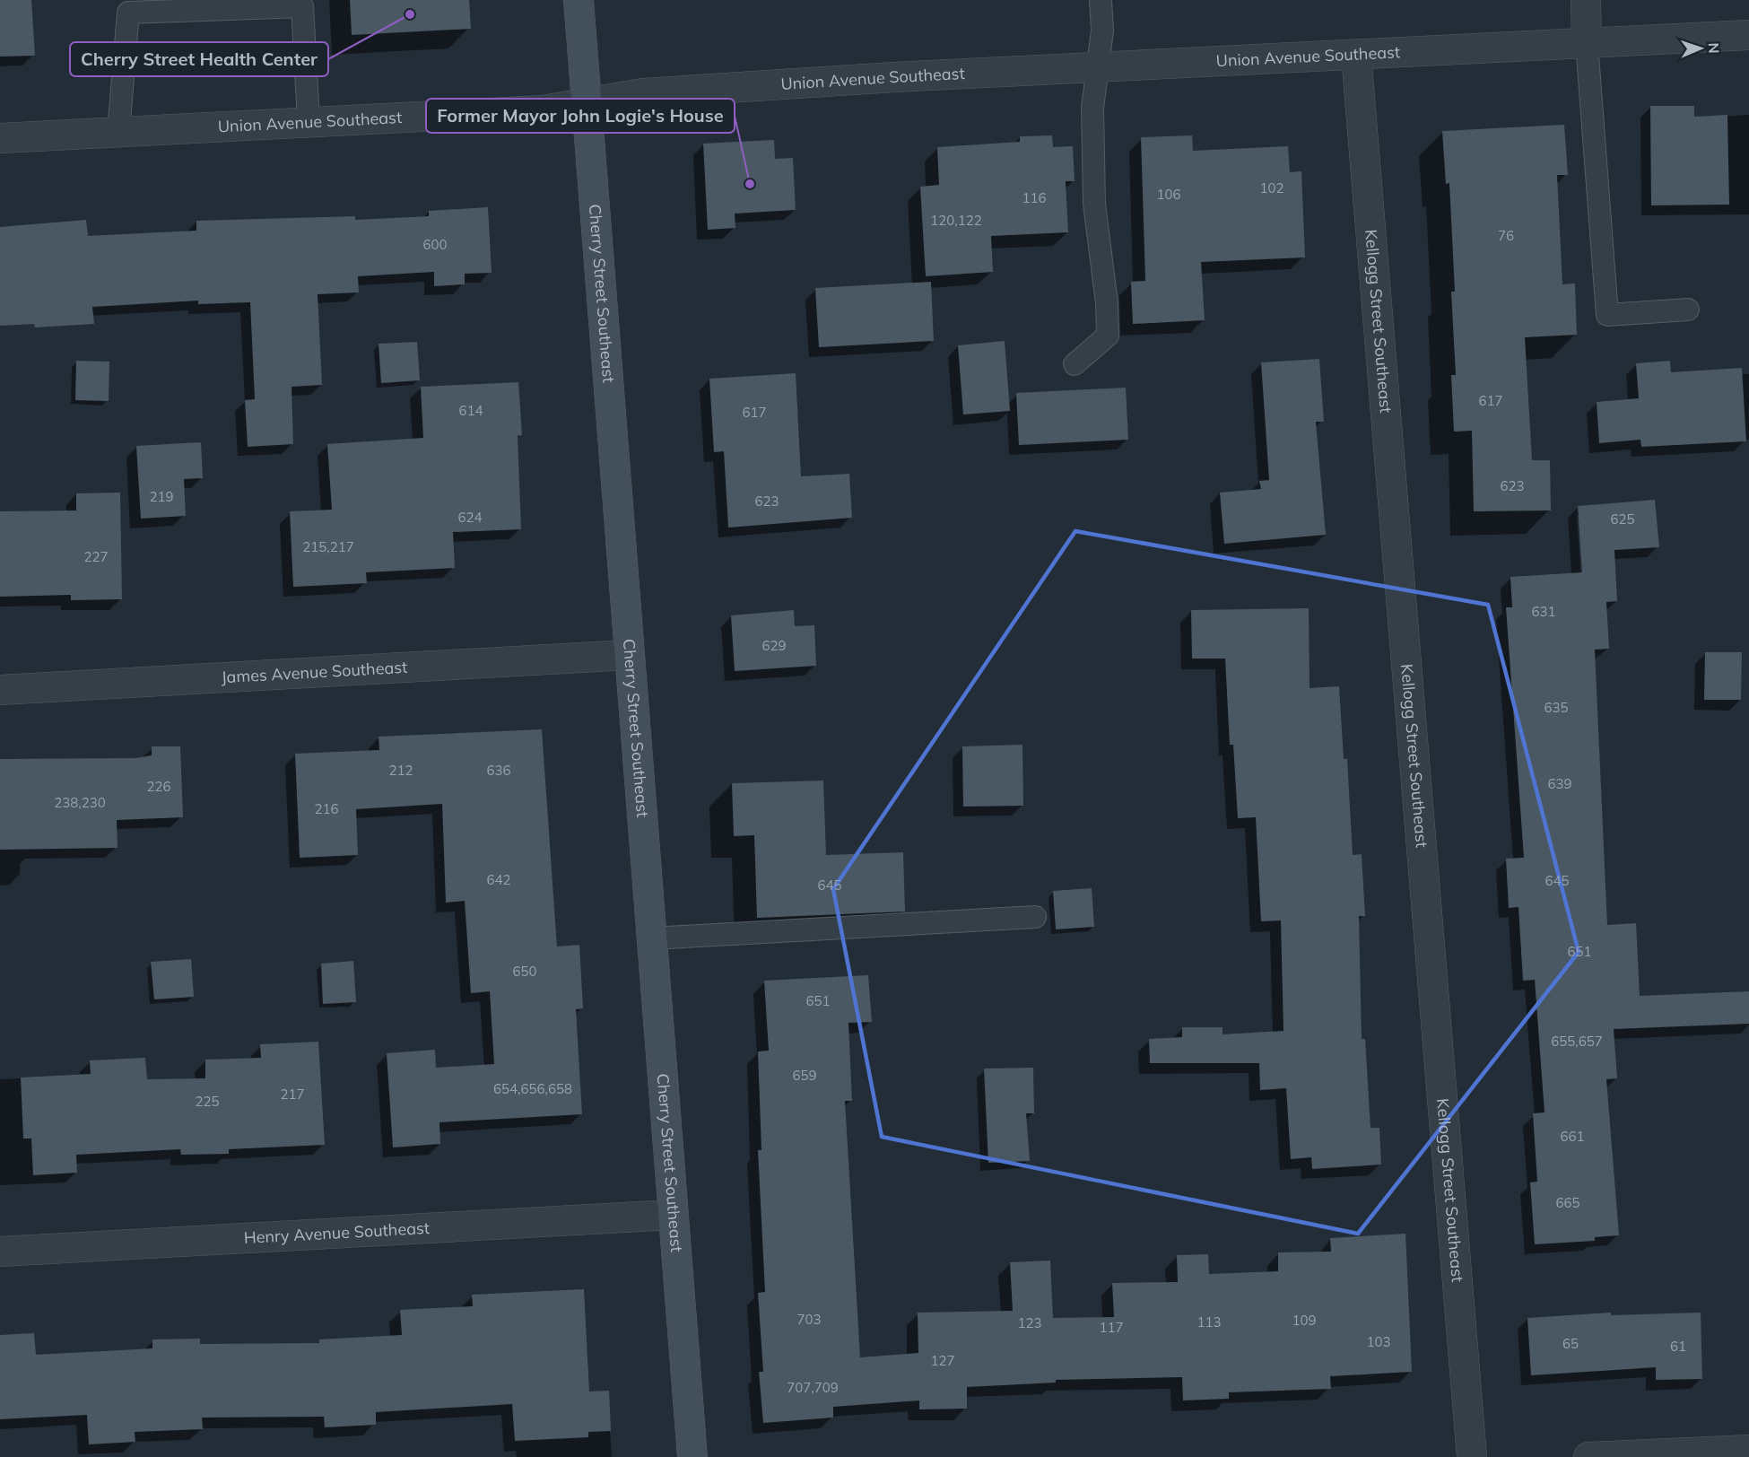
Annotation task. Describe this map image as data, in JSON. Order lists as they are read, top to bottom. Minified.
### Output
{"streets":{"street":["Union Avenue Southeast","Cherry Street Southeast","Kellogg Street Southeast","James Avenue Southeast","Henry Avenue Southeast"]},"crossings":[["Union Avenue Southeast","Cherry Street Southeast"],["Union Avenue Southeast","Kellogg Street Southeast"],["Cherry Street Southeast","James Avenue Southeast"],["Cherry Street Southeast","Henry Avenue Southeast"]],"places":["Cherry Street Health Center","Former Mayor John Logie's House"],"house_numbers":["102","106","116","120,122","76","600","617","614","617","623","219","623","624","625","215,217","227","631","629","635","212","636","639","226","238,230","216","642","645","645","651","650","651","655,657","659","654,656,658","217","225","661","665","703","109","113","123","117","103","65","61","127","707,709"],"north":"right"}
